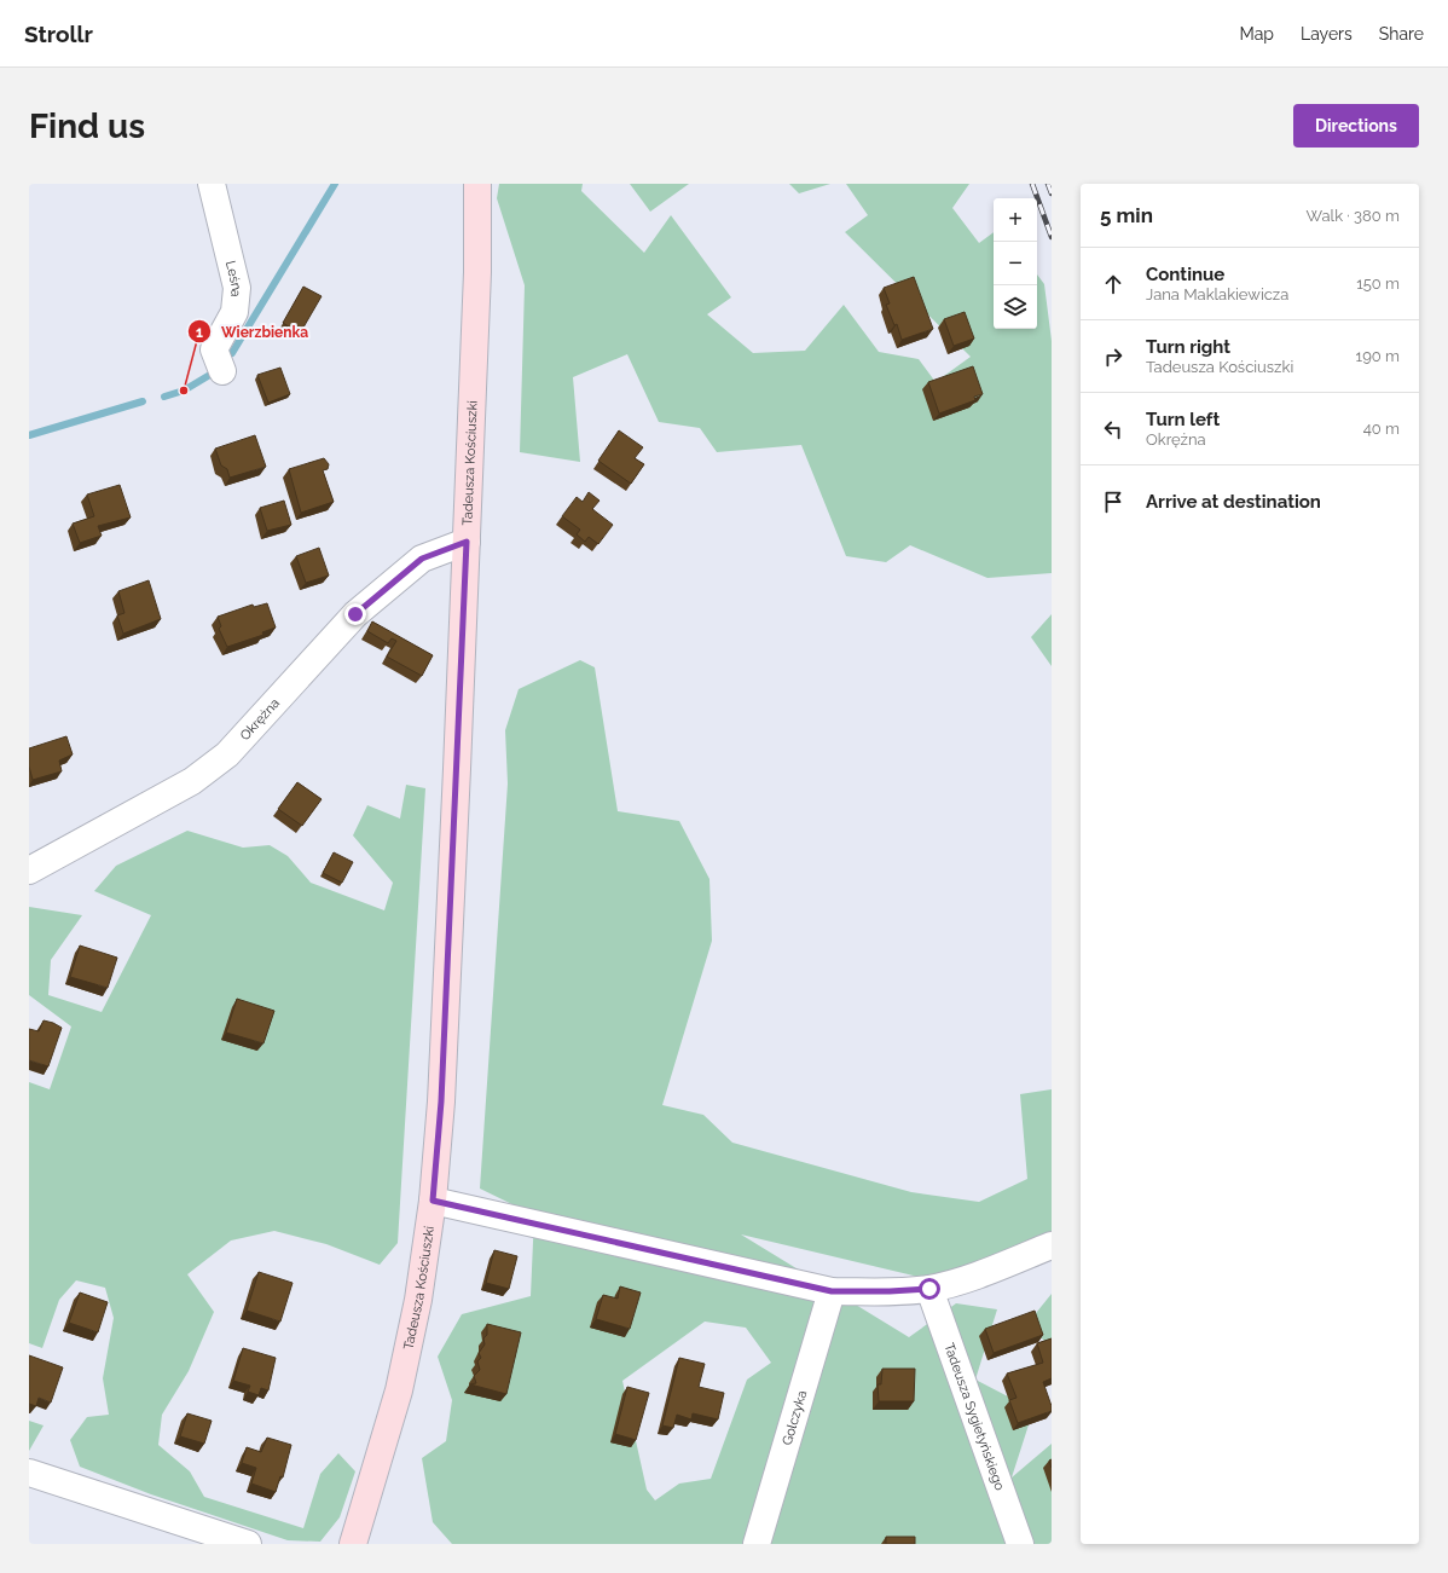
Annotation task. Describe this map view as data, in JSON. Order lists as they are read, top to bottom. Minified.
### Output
{"streets":{"main road":["Tadeusza Kościuszki"],"street":["Leśna","Okrężna","Tadeusza Sygietyńskiego","Golczyka"]},"crossings":[["Tadeusza Kościuszki","Okrężna"]],"places":["Wierzbienka"],"page":{"header":"Strollr","nav":["Map","Layers","Share"],"buttons":"Directions","title":"Find us","heading":["5 min","Walk · 380 m"],"map_buttons":["+","−"],"list":[["Continue","Jana Maklakiewicza","150 m"],["Turn right","Tadeusza Kościuszki","190 m"],["Turn left","Okrężna","40 m"],"Arrive at destination"]}}
